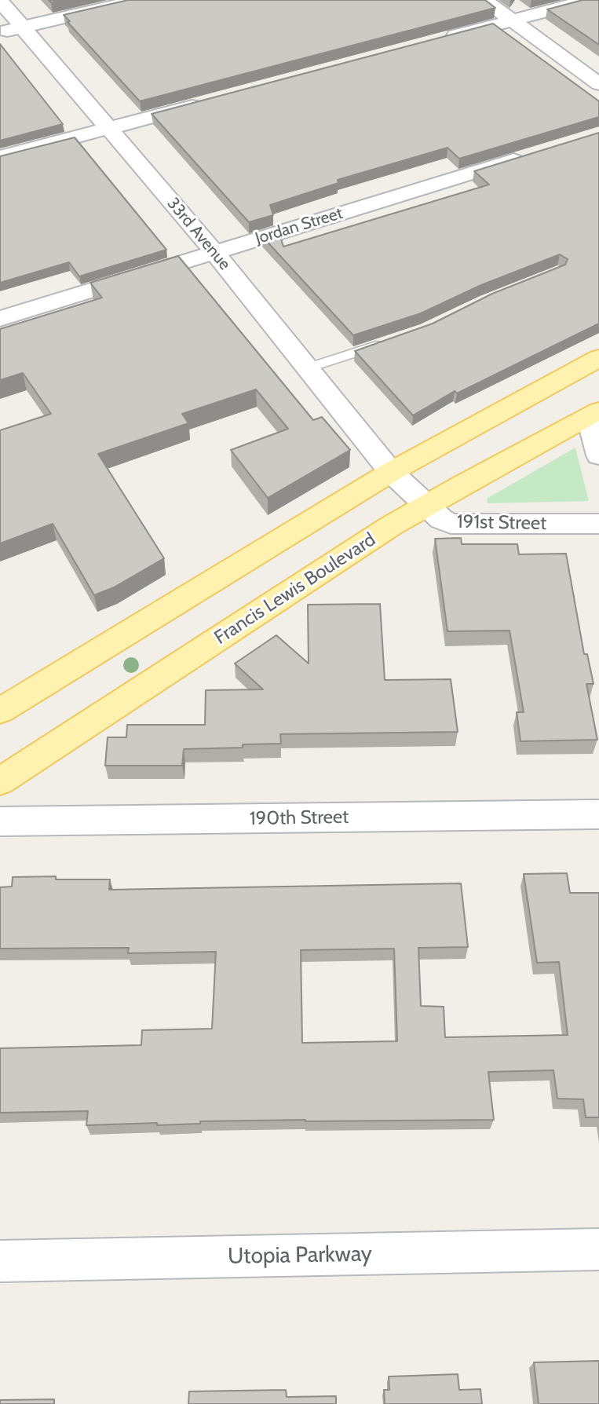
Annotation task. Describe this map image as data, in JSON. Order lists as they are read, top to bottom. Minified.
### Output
{"streets":{"main road":["Francis Lewis Boulevard"],"street":["Jordan Street","33rd Avenue","191st Street","190th Street","Utopia Parkway"]},"crossings":[["Jordan Street","33rd Avenue"],["33rd Avenue","191st Street"],["191st Street","Francis Lewis Boulevard"]]}
